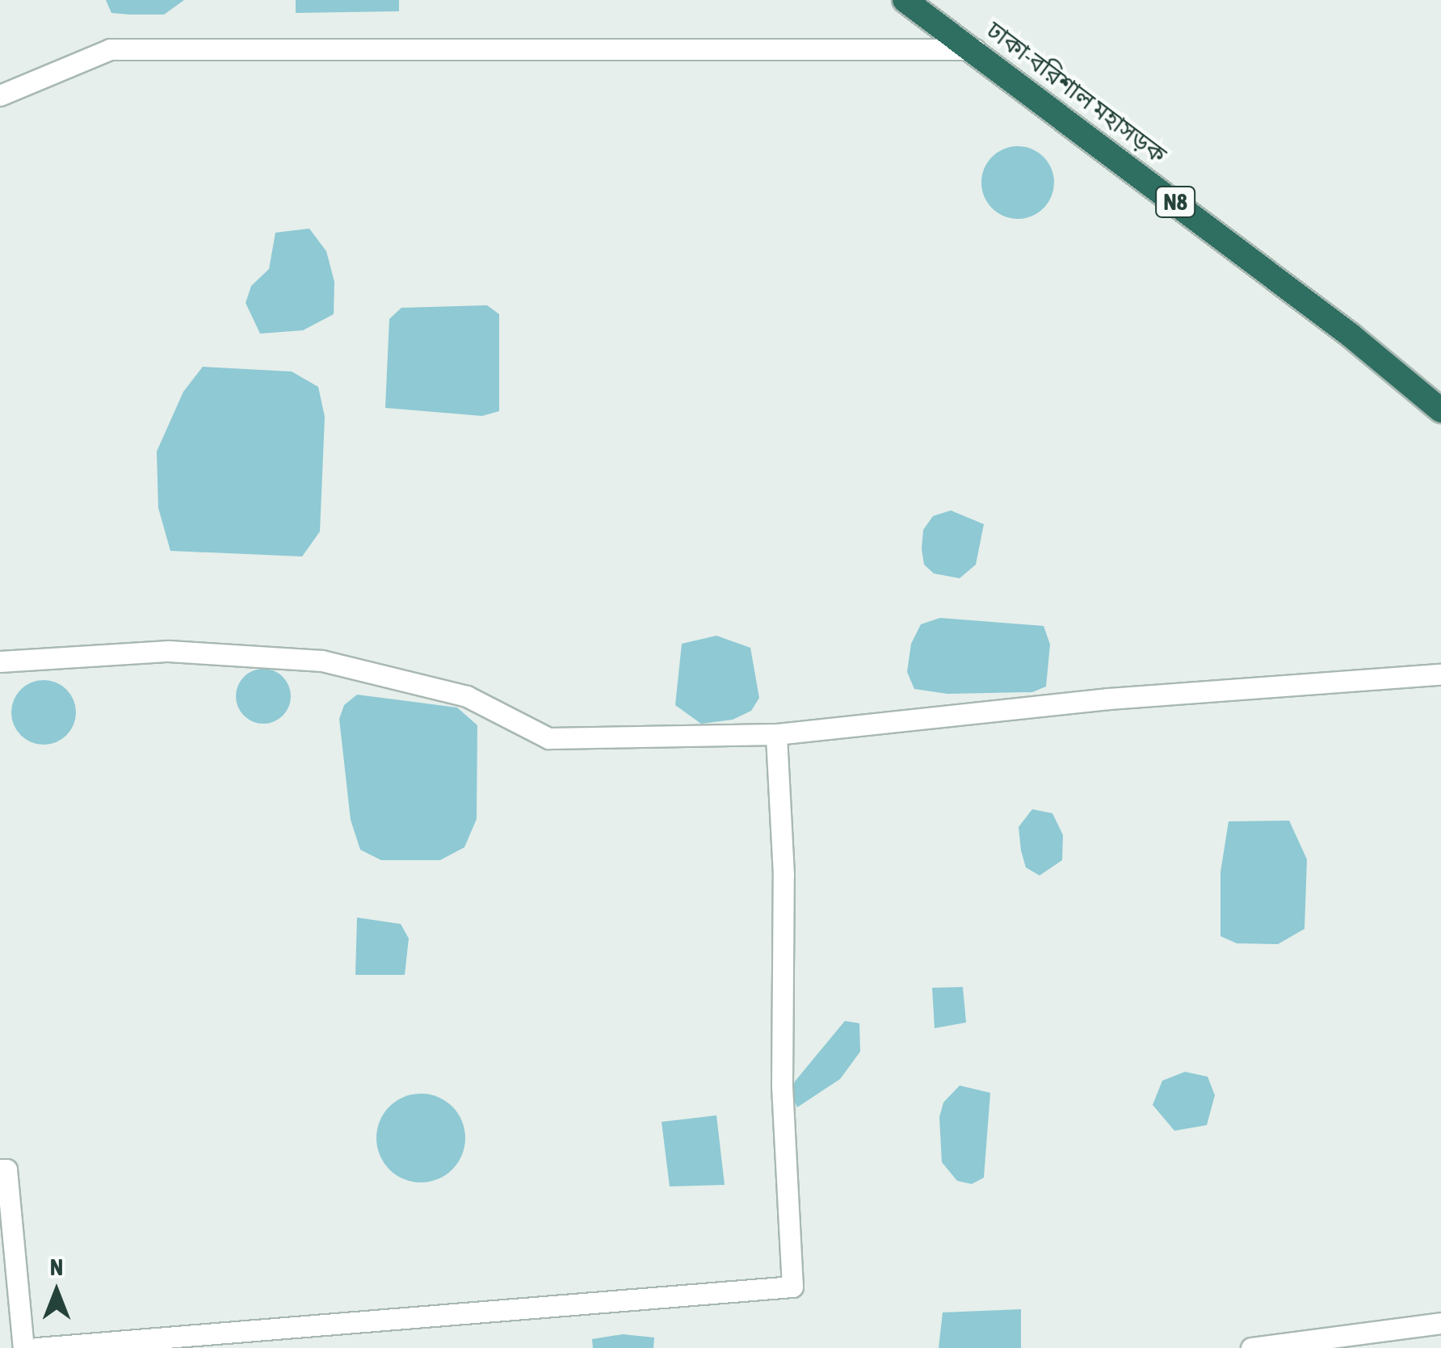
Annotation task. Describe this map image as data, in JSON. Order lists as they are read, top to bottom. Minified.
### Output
{"streets":{"highway":["ঢাকা-বরিশাল মহাসড়ক","N8"]},"north":"top"}
